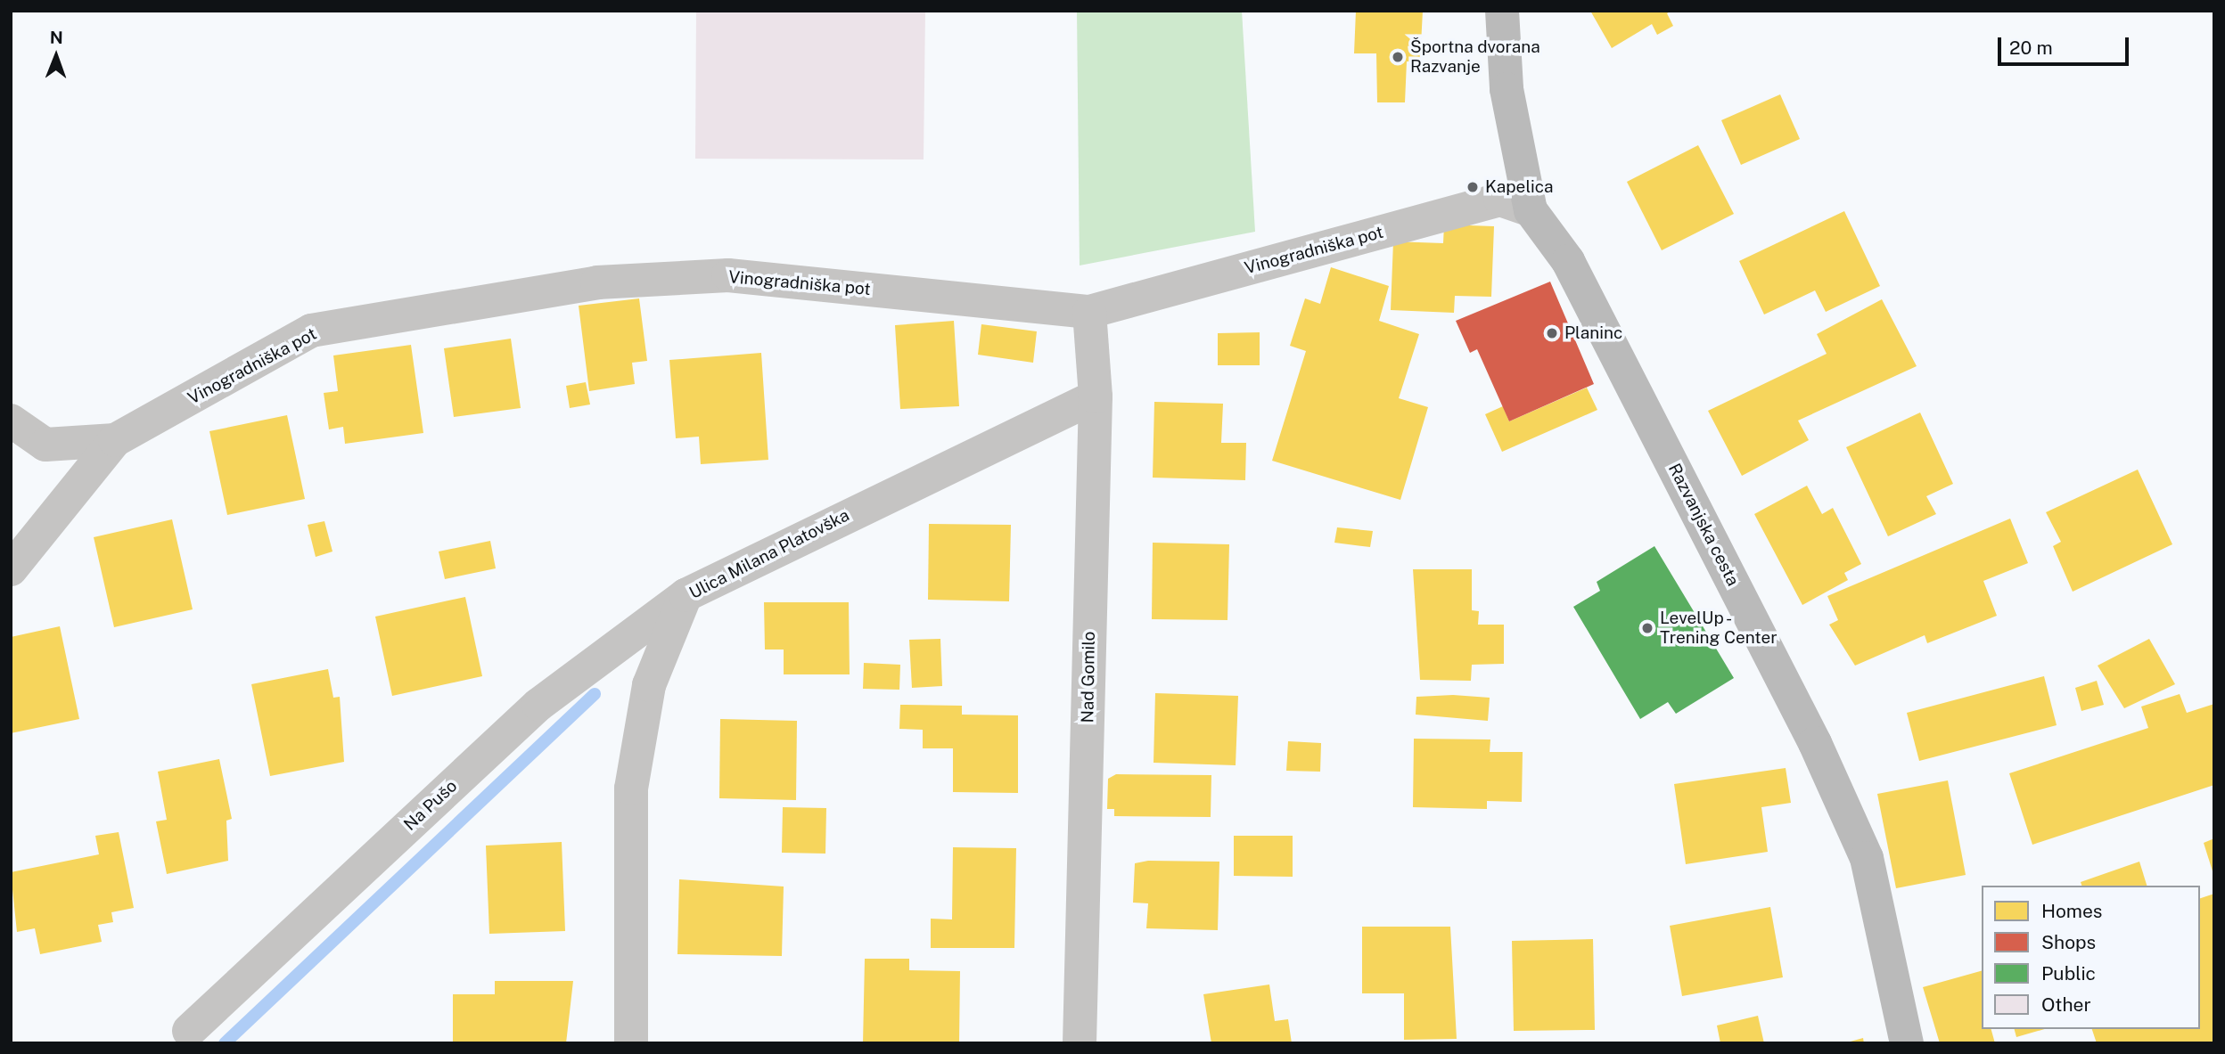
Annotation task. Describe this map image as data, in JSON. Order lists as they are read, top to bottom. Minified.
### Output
{"streets":{"street":["Vinogradniška pot","Razvanjska cesta","Ulica Milana Platovška","Nad Gomilo","Na Pušo"]},"crossings":[["Vinogradniška pot","Razvanjska cesta"],["Vinogradniška pot","Nad Gomilo"],["Ulica Milana Platovška","Nad Gomilo"],["Ulica Milana Platovška","Na Pušo"]],"places":["Športna dvorana Razvanje","Kapelica","Planinc","LevelUp - Trening Center"],"legend":["Homes","Shops","Public","Other"],"scale_bar":"20 m","north":"top"}
